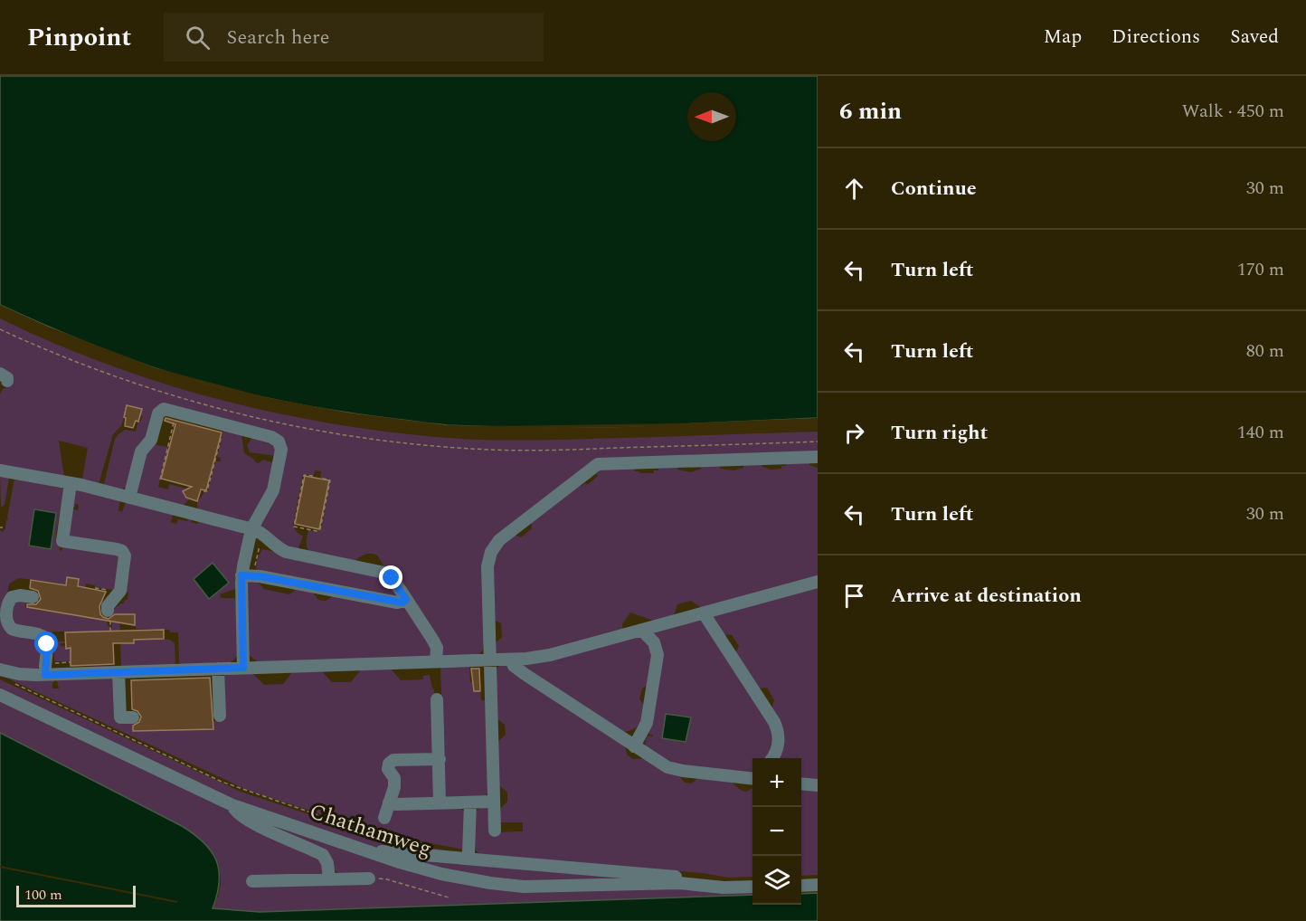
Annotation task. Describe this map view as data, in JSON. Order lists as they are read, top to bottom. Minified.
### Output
{"streets":{"street":["Chathamweg"]},"scale_bar":"100 m","north":"left","page":{"header":"Pinpoint","search":"Search here","nav":["Map","Directions","Saved"],"heading":["6 min","Walk · 450 m"],"list":[["Continue","30 m"],["Turn left","170 m"],["Turn left","80 m"],["Turn right","140 m"],["Turn left","30 m"],"Arrive at destination"],"map_buttons":["+","−"],"scale":"100 m"}}
